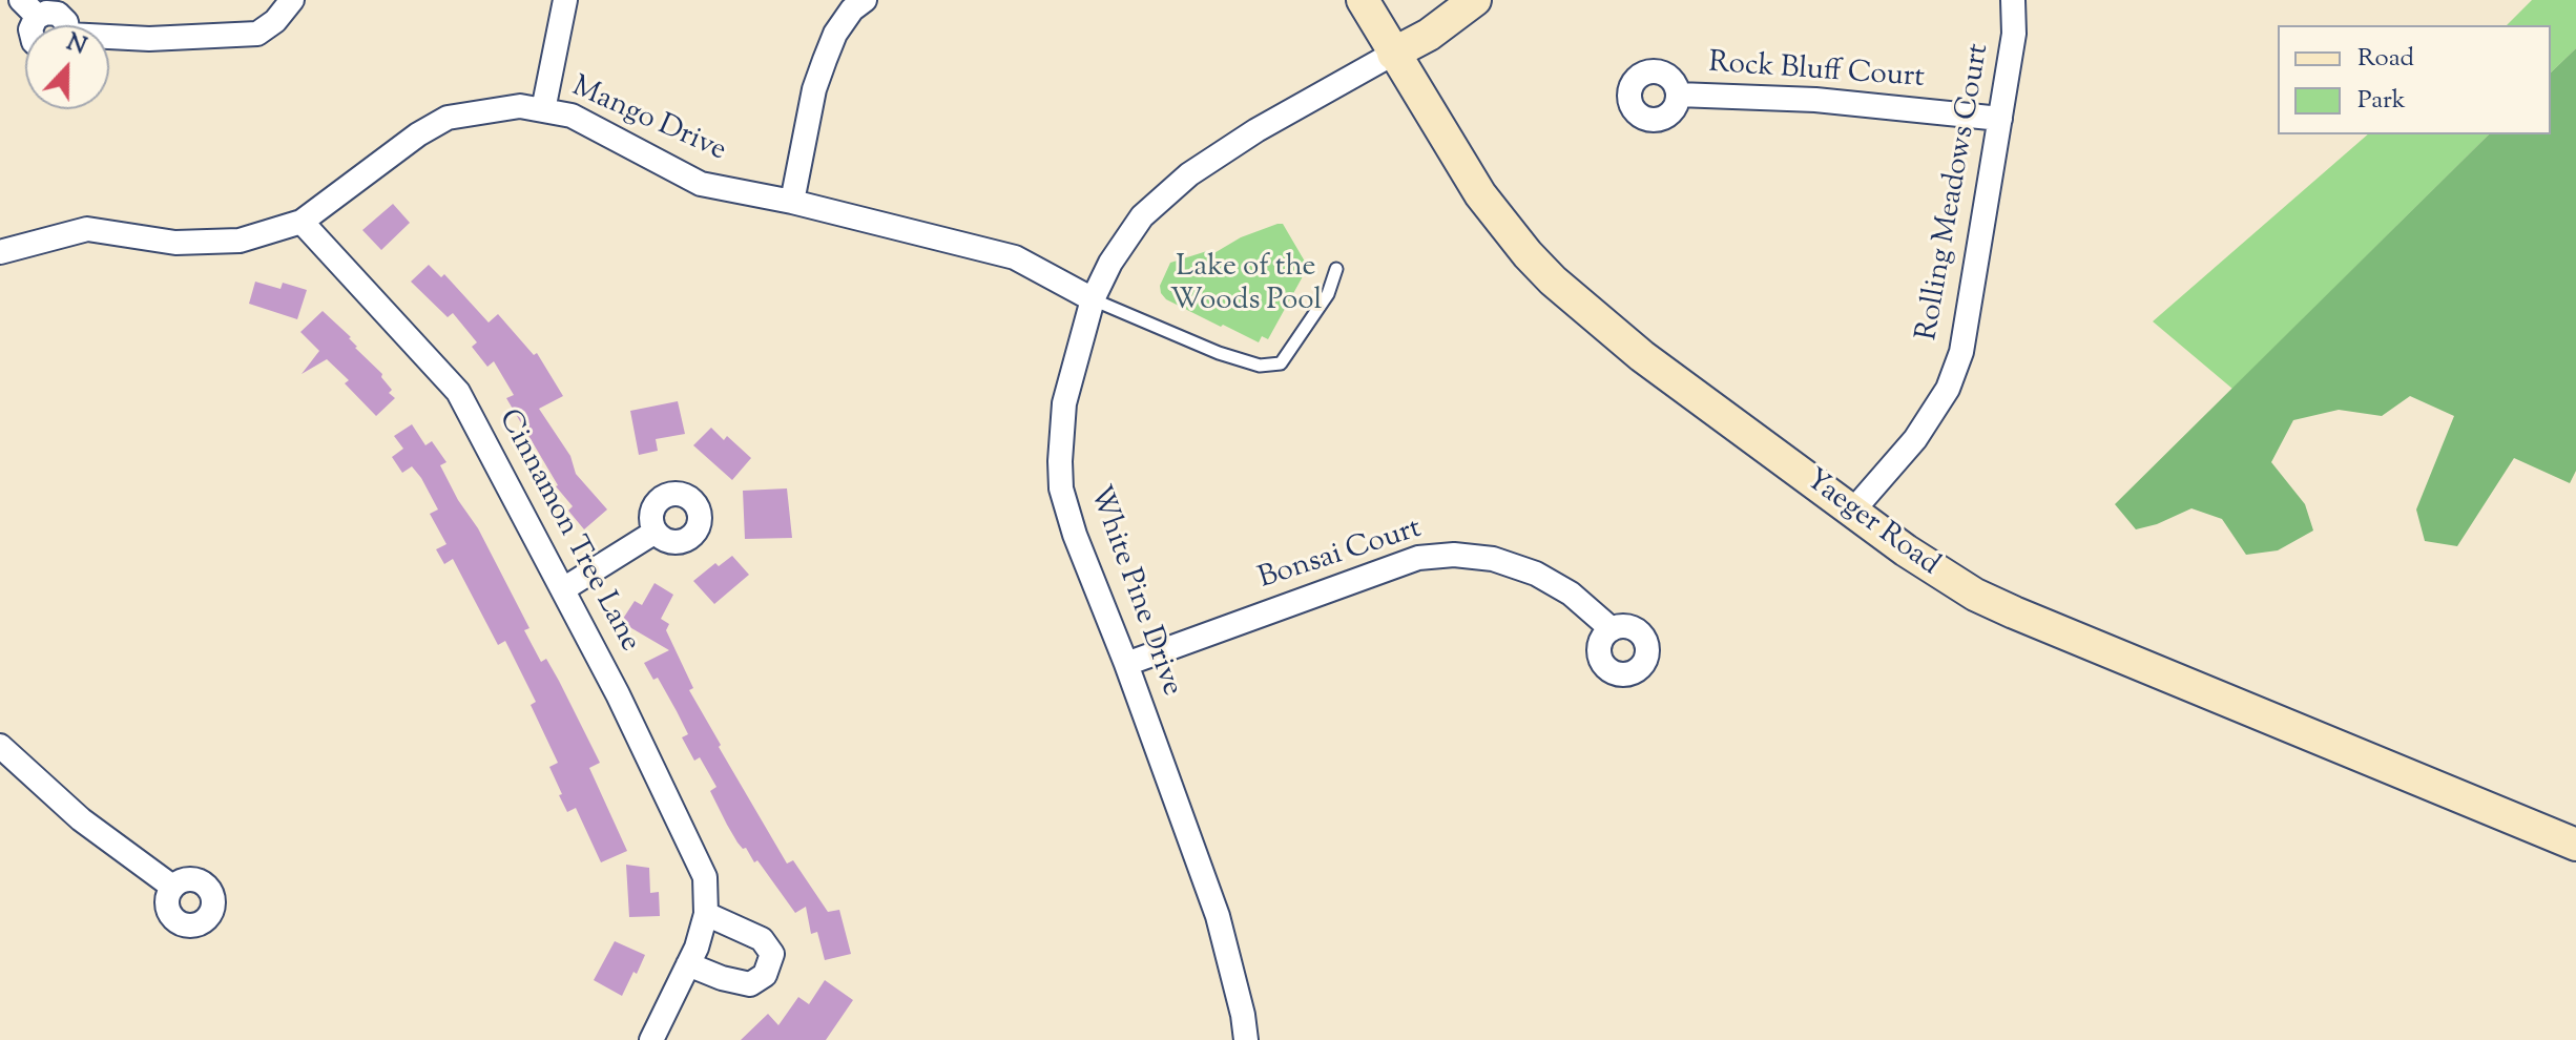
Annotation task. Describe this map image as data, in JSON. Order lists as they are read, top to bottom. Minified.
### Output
{"streets":{"street":["Rock Bluff Court","Mango Drive","Rolling Meadows Court","Yaeger Road","Cinnamon Tree Lane","Bonsai Court","White Pine Drive"]},"crossings":[["Rock Bluff Court","Rolling Meadows Court"],["Mango Drive","Cinnamon Tree Lane"],["Mango Drive","White Pine Drive"],["Rolling Meadows Court","Yaeger Road"],["Yaeger Road","White Pine Drive"],["Bonsai Court","White Pine Drive"]],"parks":["Lake of the Woods Pool"],"legend":["Road","Park"],"north":"top"}
